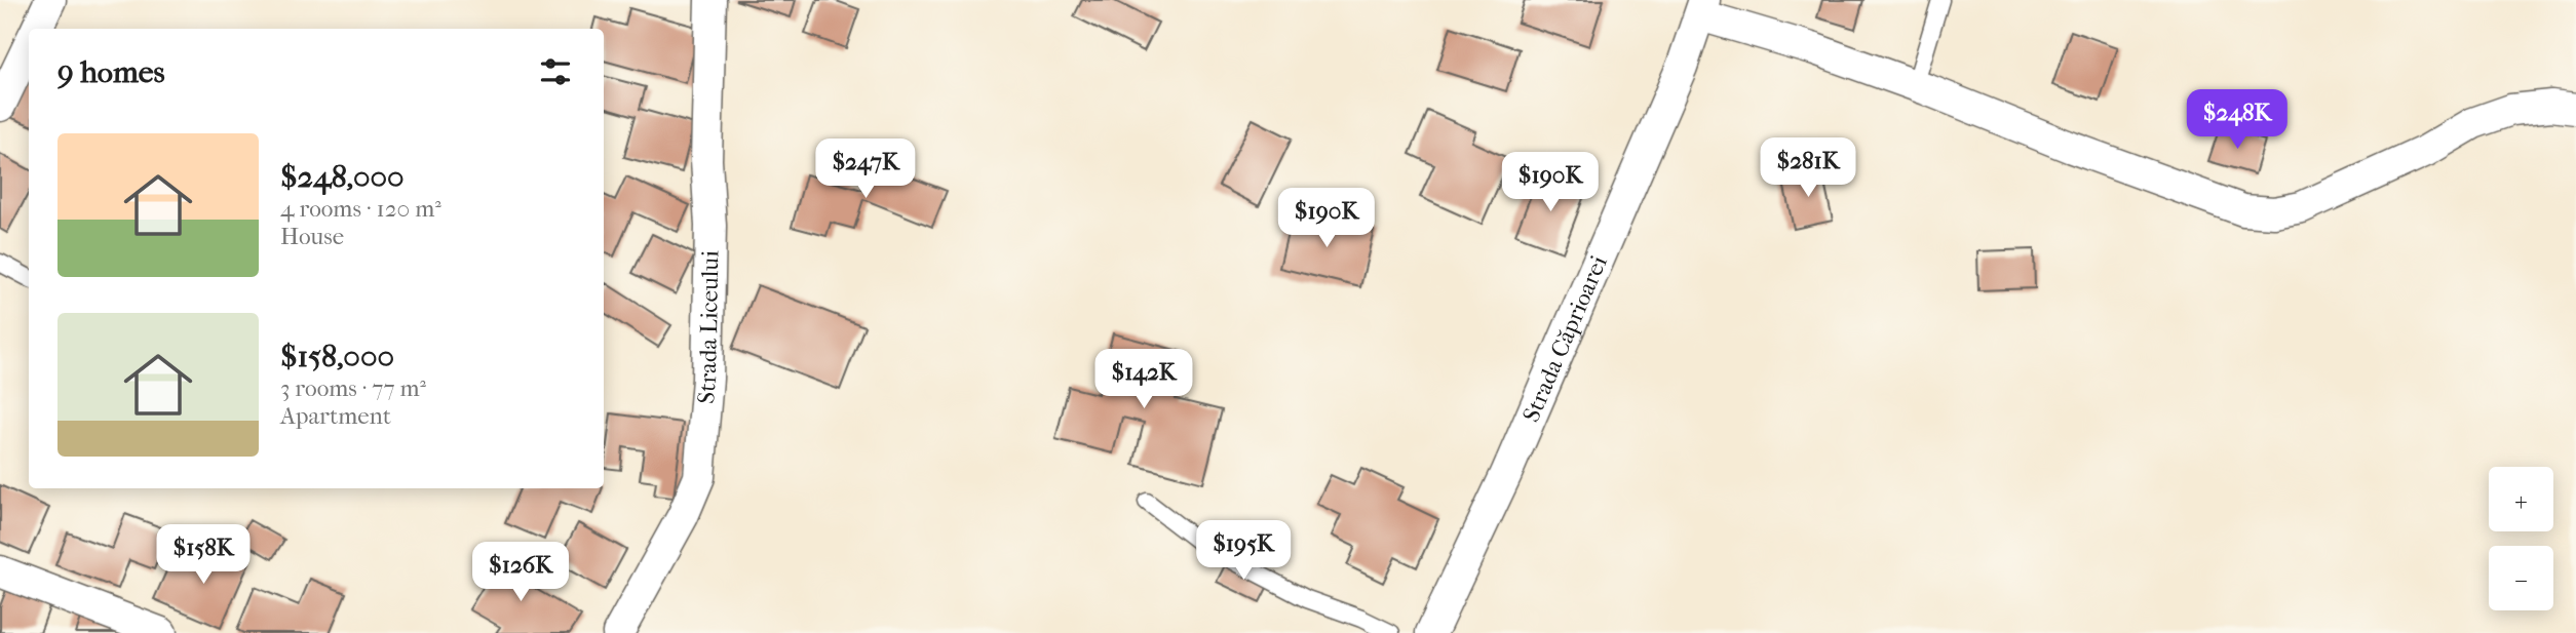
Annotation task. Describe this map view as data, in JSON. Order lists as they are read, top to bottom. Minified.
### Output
{"streets":{"street":["Strada Liceului","Strada Căprioarei"]},"page":{"heading":"9 homes","price":["$248K","$281K","$247K","$190K","$190K","$142K","$195K","$158K","$126K"],"list":[{"name":"$248,000","note":"4 rooms · 120 m² · House"},{"name":"$158,000","note":"3 rooms · 77 m² · Apartment"}],"map_buttons":["+","−"]}}
